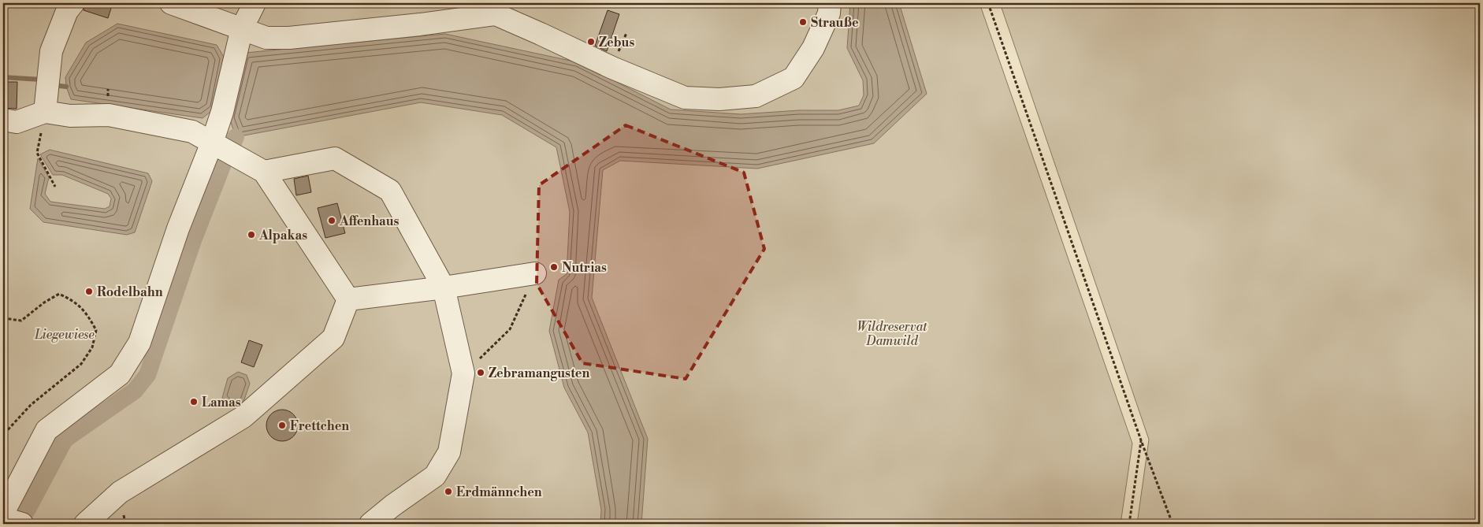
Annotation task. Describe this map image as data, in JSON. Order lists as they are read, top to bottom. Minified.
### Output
{"parks":["Wildreservat Damwild","Liegewiese"],"places":["Strauße","Zebus","Affenhaus","Alpakas","Nutrias","Rodelbahn","Zebramangusten","Lamas","Frettchen","Erdmännchen"]}
